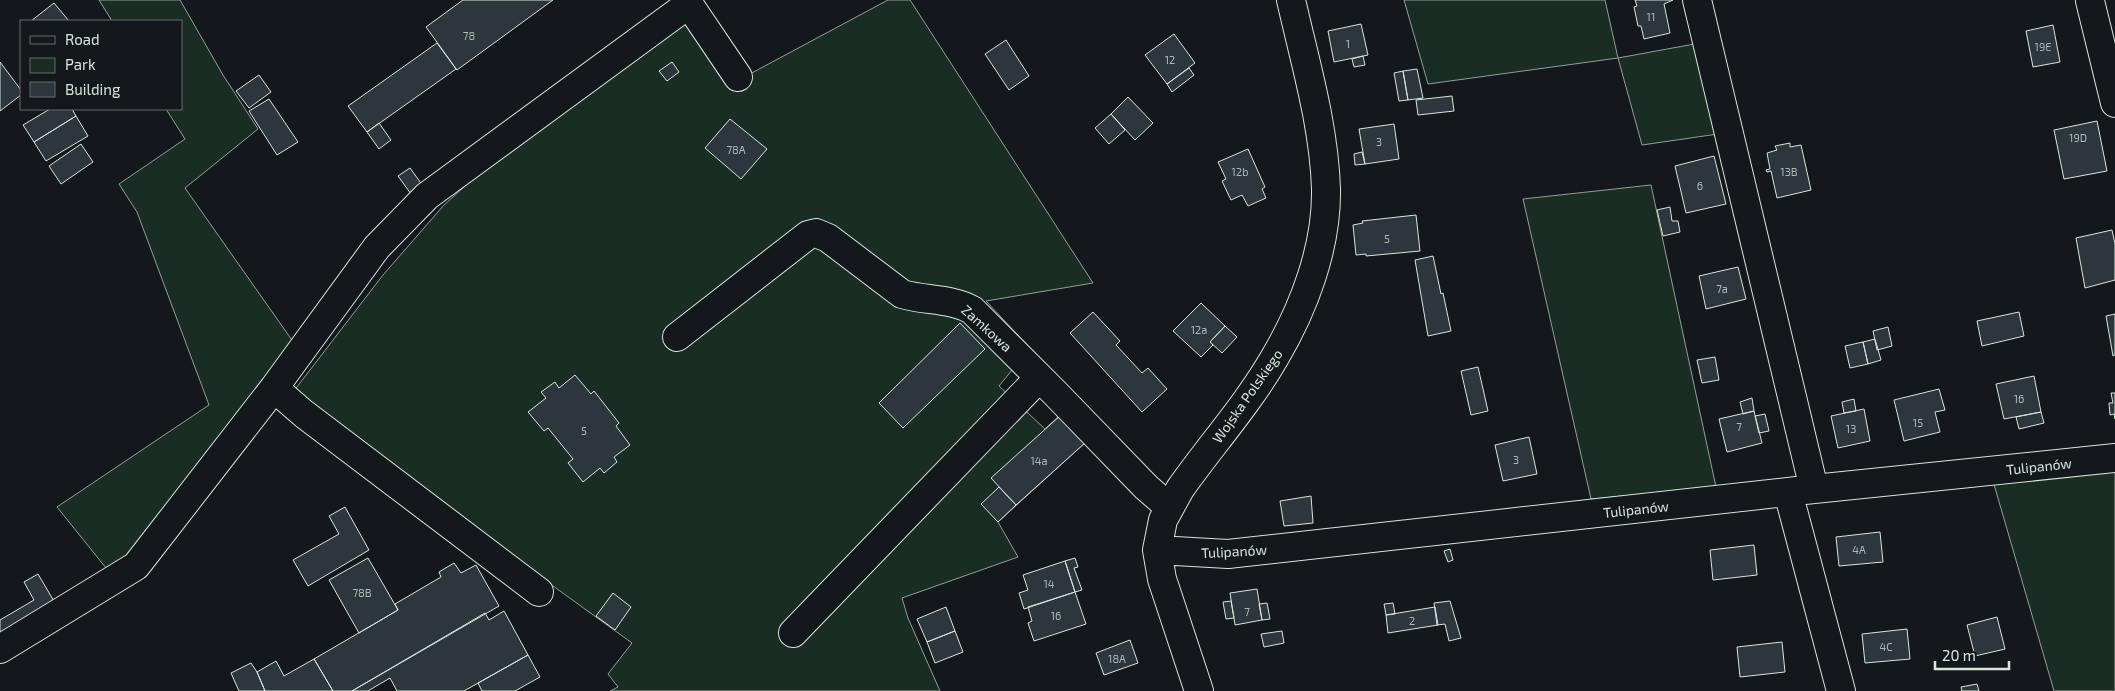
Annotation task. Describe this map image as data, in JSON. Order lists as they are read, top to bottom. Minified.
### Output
{"streets":{"street":["Zamkowa","Wojska Polskiego","Tulipanów"]},"crossings":[["Zamkowa","Wojska Polskiego"],["Wojska Polskiego","Tulipanów"]],"house_numbers":["11","78","1","19E","12","19D","3","78A","12b","13B","6","5","7a","12a","16","15","7","13","5","3","14a","4A","14","78B","7","16","2","4C","18A"],"legend":["Road","Park","Building"],"scale_bar":"20 m"}
